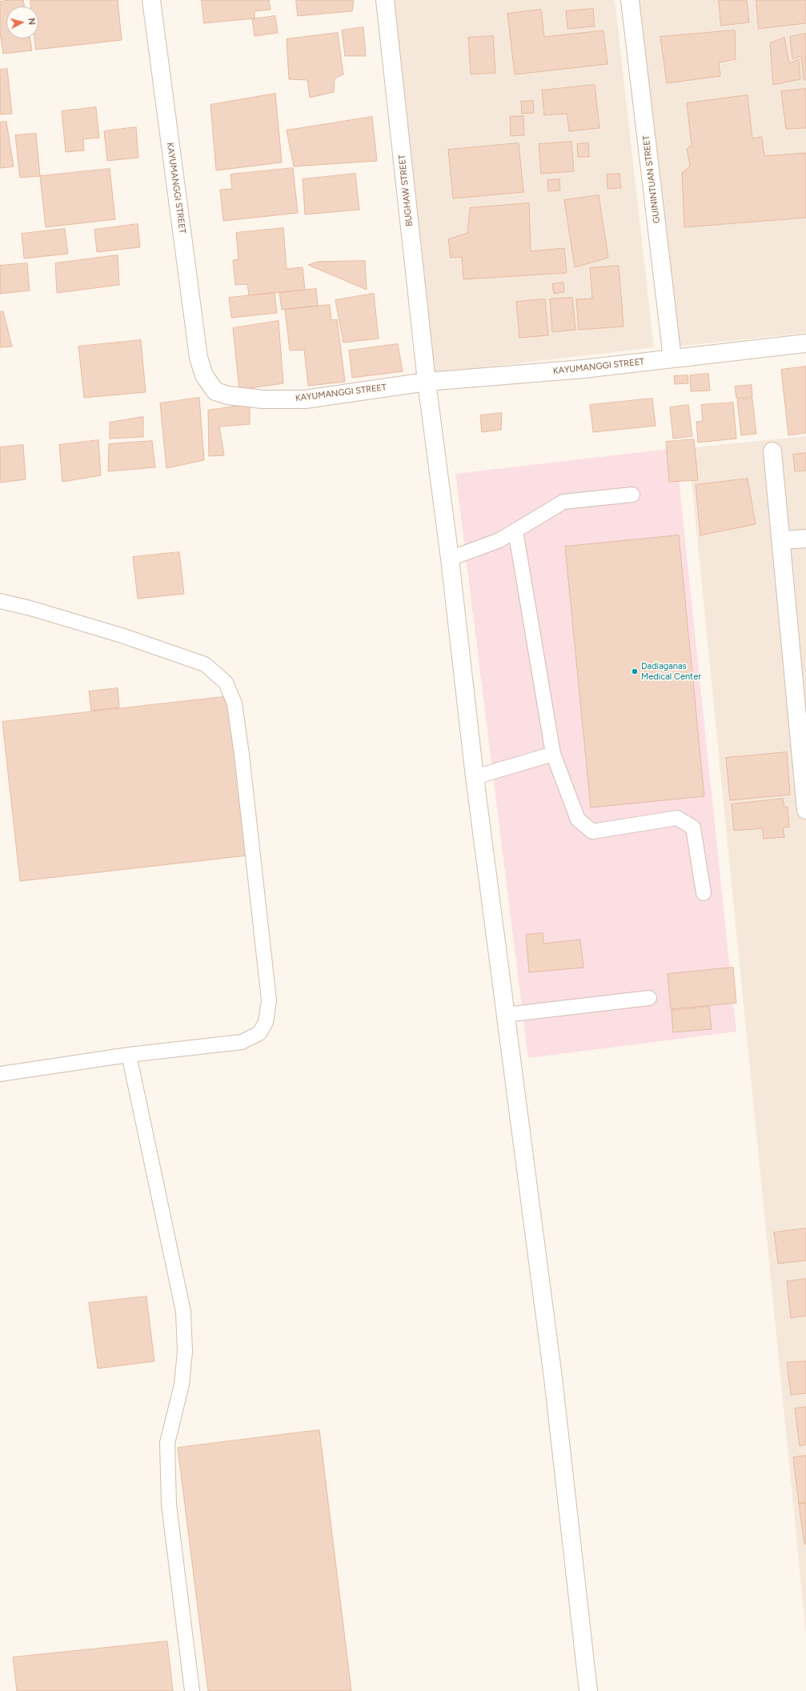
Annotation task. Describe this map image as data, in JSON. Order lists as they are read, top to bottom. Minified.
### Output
{"streets":{"street":["GUININTUAN STREET","KAYUMANGGI STREET","BUGHAW STREET"]},"crossings":[["GUININTUAN STREET","KAYUMANGGI STREET"],["KAYUMANGGI STREET","BUGHAW STREET"]],"places":["Dadiaganas Medical Center"],"north":"right"}
